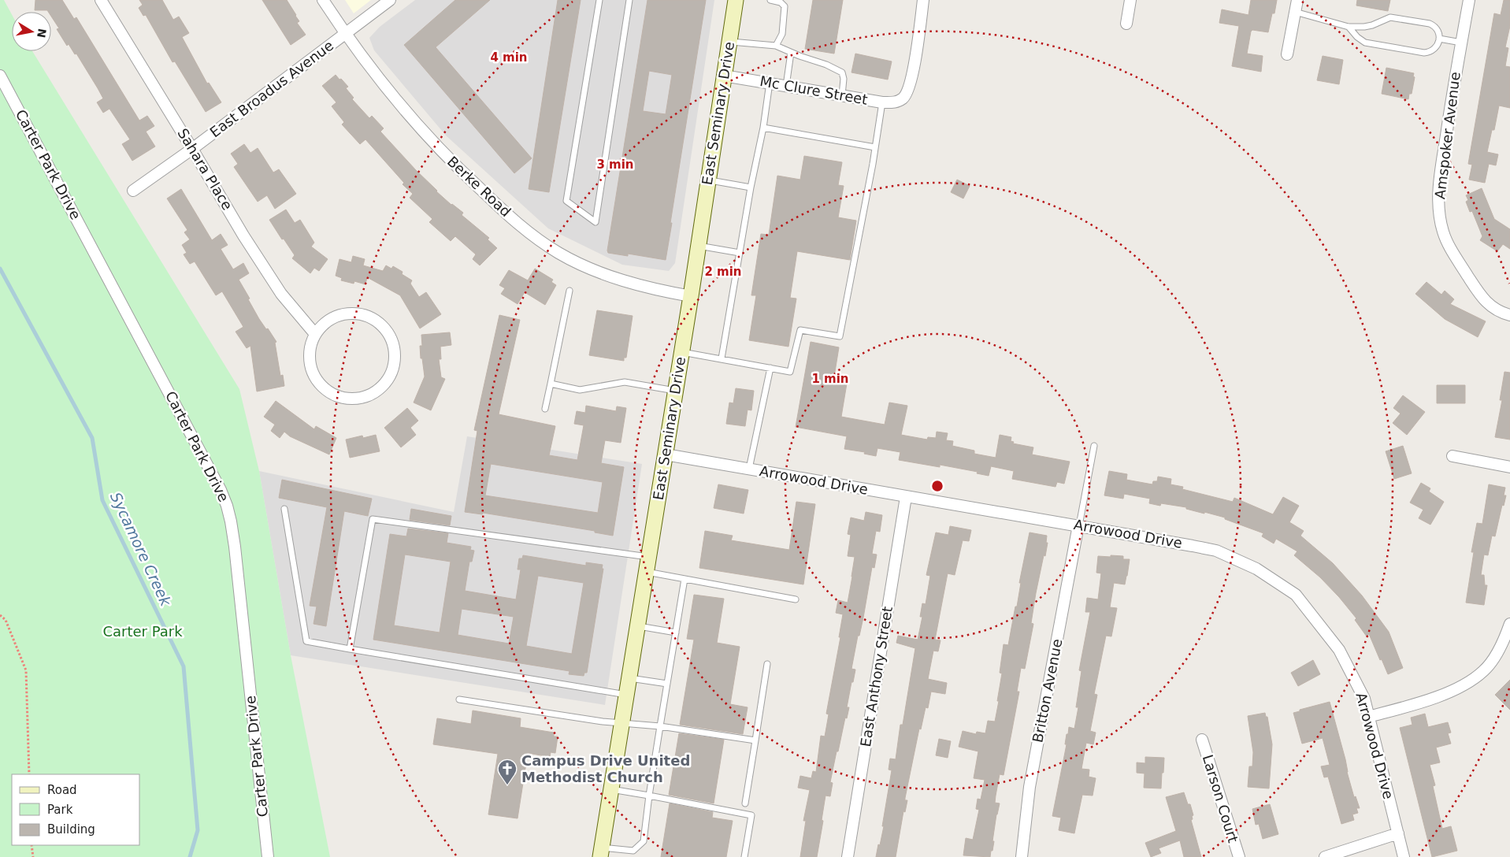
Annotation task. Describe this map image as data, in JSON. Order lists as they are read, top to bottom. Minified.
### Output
{"streets":{"main road":["East Seminary Drive"],"street":["East Broadus Avenue","Mc Clure Street","Amspoker Avenue","Carter Park Drive","Sahara Place","Berke Road","Arrowood Drive","East Anthony Street","Britton Avenue","Larson Court"]},"crossings":[["East Broadus Avenue","Sahara Place"],["East Broadus Avenue","Berke Road"],["Mc Clure Street","East Seminary Drive"],["East Seminary Drive","Berke Road"],["East Seminary Drive","Arrowood Drive"],["Arrowood Drive","East Anthony Street"],["Arrowood Drive","Britton Avenue"]],"water":["Sycamore Creek"],"parks":["Carter Park"],"places":{"church":["Campus Drive United Methodist Church"]},"legend":["Road","Park","Building"],"north":"right","rings":["4 min","3 min","2 min","1 min"]}
